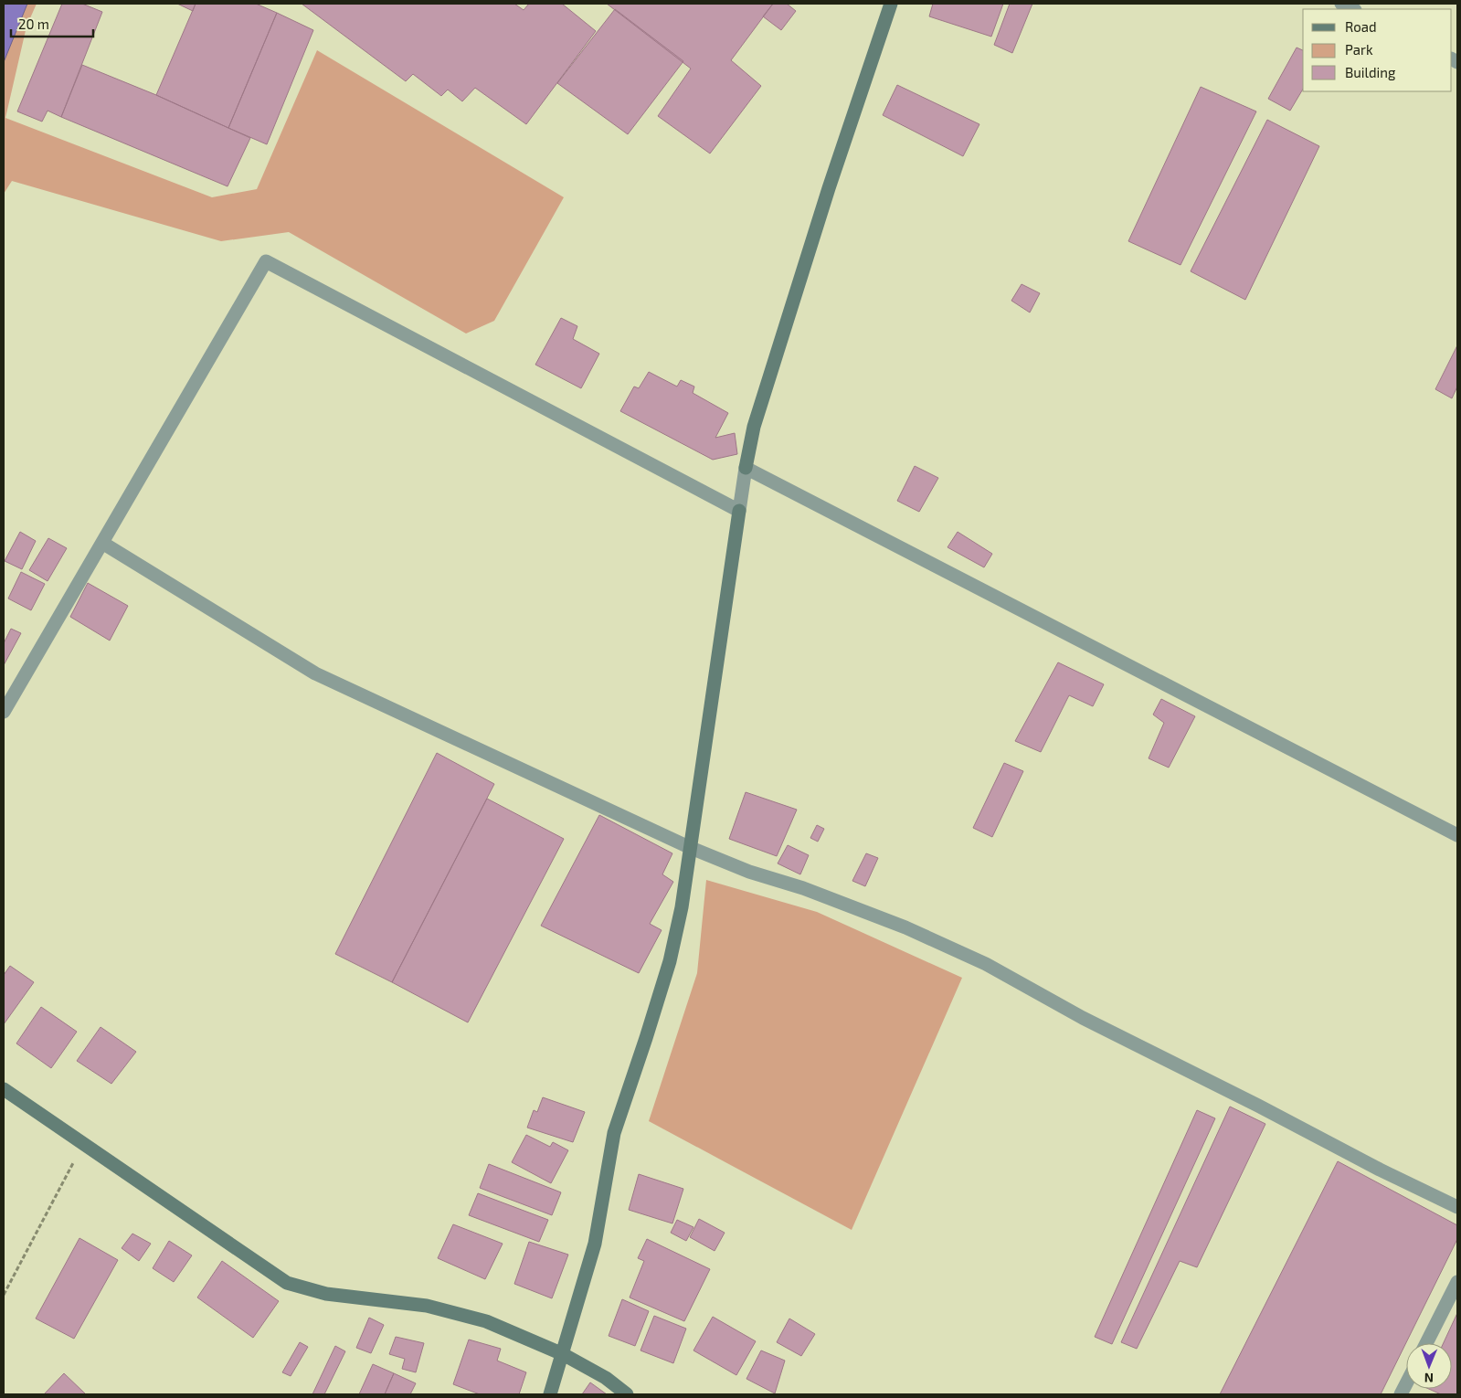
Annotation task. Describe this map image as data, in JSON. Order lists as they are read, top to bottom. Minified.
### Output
{"legend":["Road","Park","Building"],"scale_bar":"20 m","north":"bottom"}
